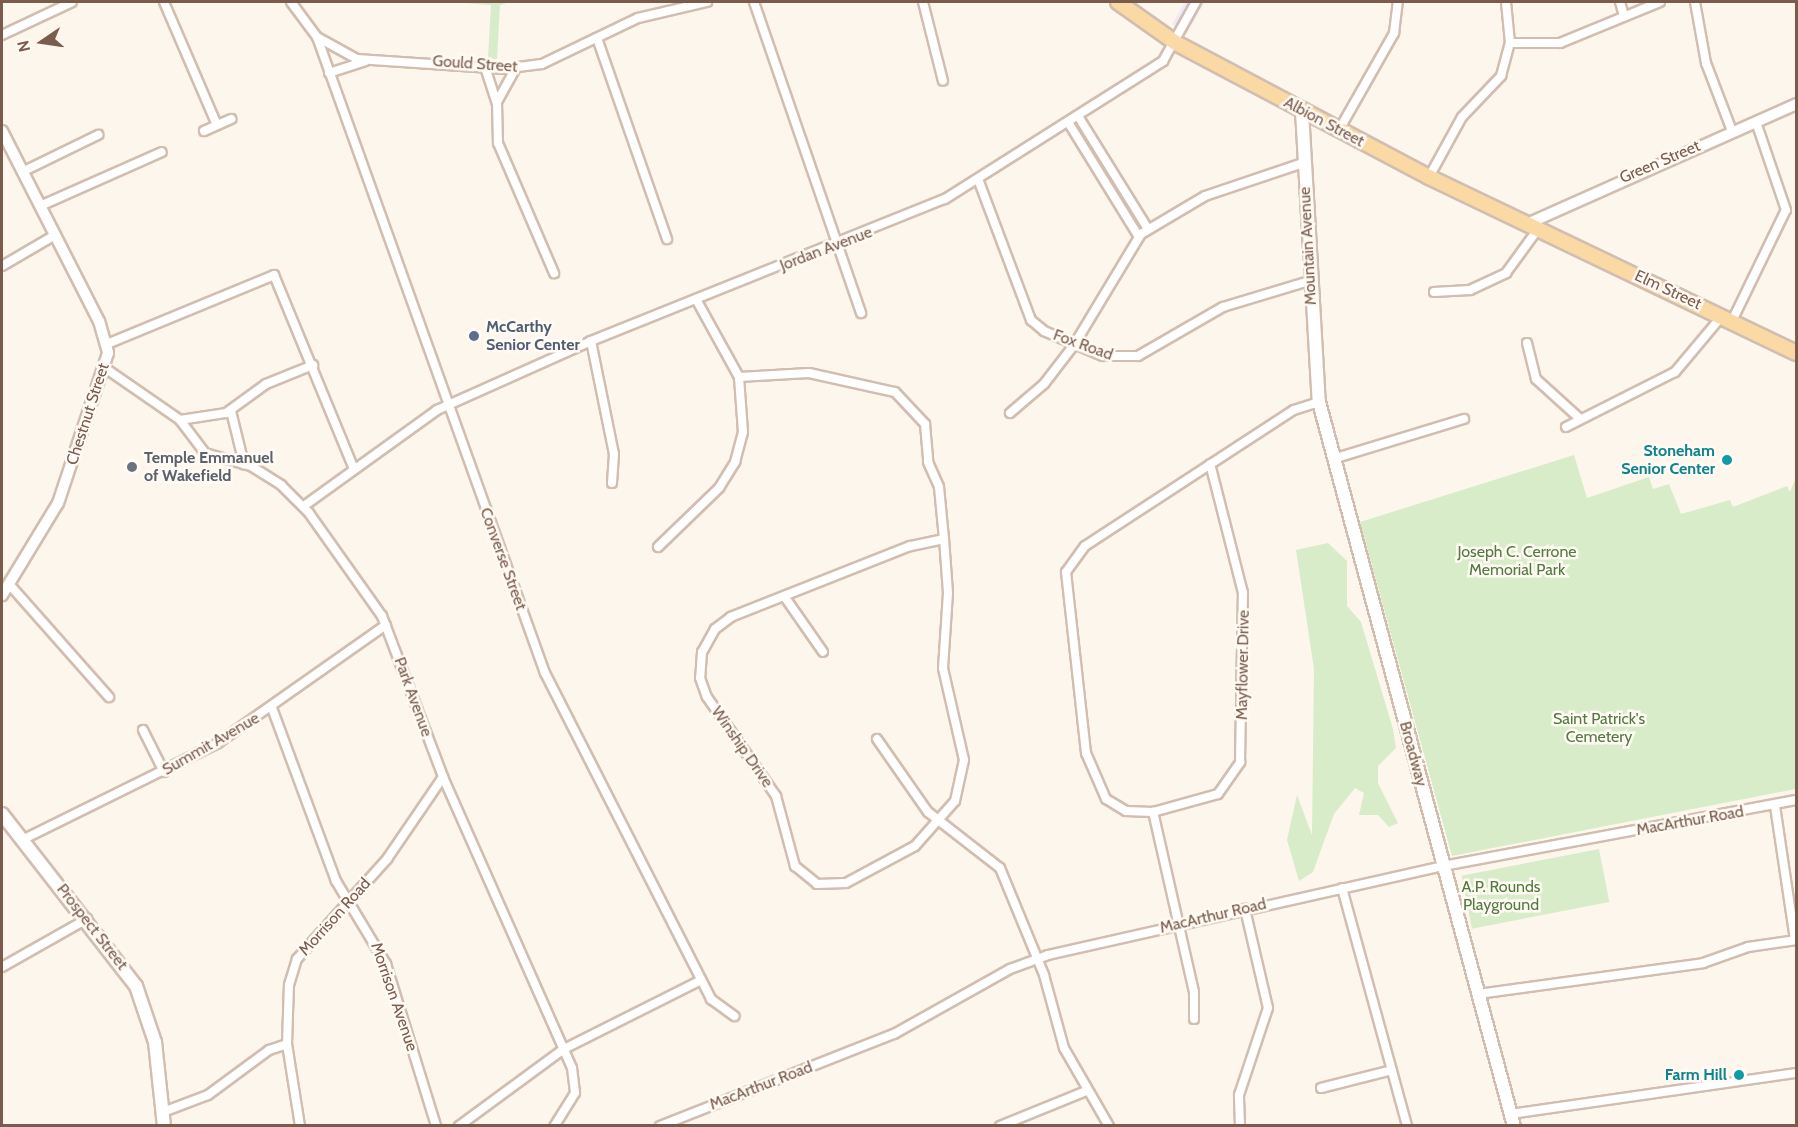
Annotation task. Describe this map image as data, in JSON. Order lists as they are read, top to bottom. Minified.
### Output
{"streets":{"main road":["Albion Street","Mountain Avenue","Elm Street","Broadway","Prospect Street"],"street":["Gould Street","Green Street","Jordan Avenue","Fox Road","Chestnut Street","Converse Street","Mayflower Drive","Park Avenue","Summit Avenue","Winship Drive","MacArthur Road","Morrison Road","Morrison Avenue"]},"crossings":[["Gould Street","Converse Street"],["Albion Street","Green Street"],["Albion Street","Mountain Avenue"],["Albion Street","Jordan Avenue"],["Albion Street","Elm Street"],["Green Street","Elm Street"],["Mountain Avenue","Fox Road"],["Mountain Avenue","Broadway"],["Jordan Avenue","Fox Road"],["Jordan Avenue","Converse Street"],["Jordan Avenue","Park Avenue"],["Chestnut Street","Park Avenue"],["Park Avenue","Summit Avenue"],["Park Avenue","Morrison Road"],["Summit Avenue","Prospect Street"],["Summit Avenue","Morrison Avenue"],["Broadway","MacArthur Road"],["Morrison Road","Morrison Avenue"]],"parks":["Joseph C. Cerrone Memorial Park","Saint Patrick's Cemetery","A.P. Rounds Playground"],"places":["McCarthy Senior Center","Stoneham Senior Center","Temple Emmanuel of Wakefield","Farm Hill"],"north":"left"}
